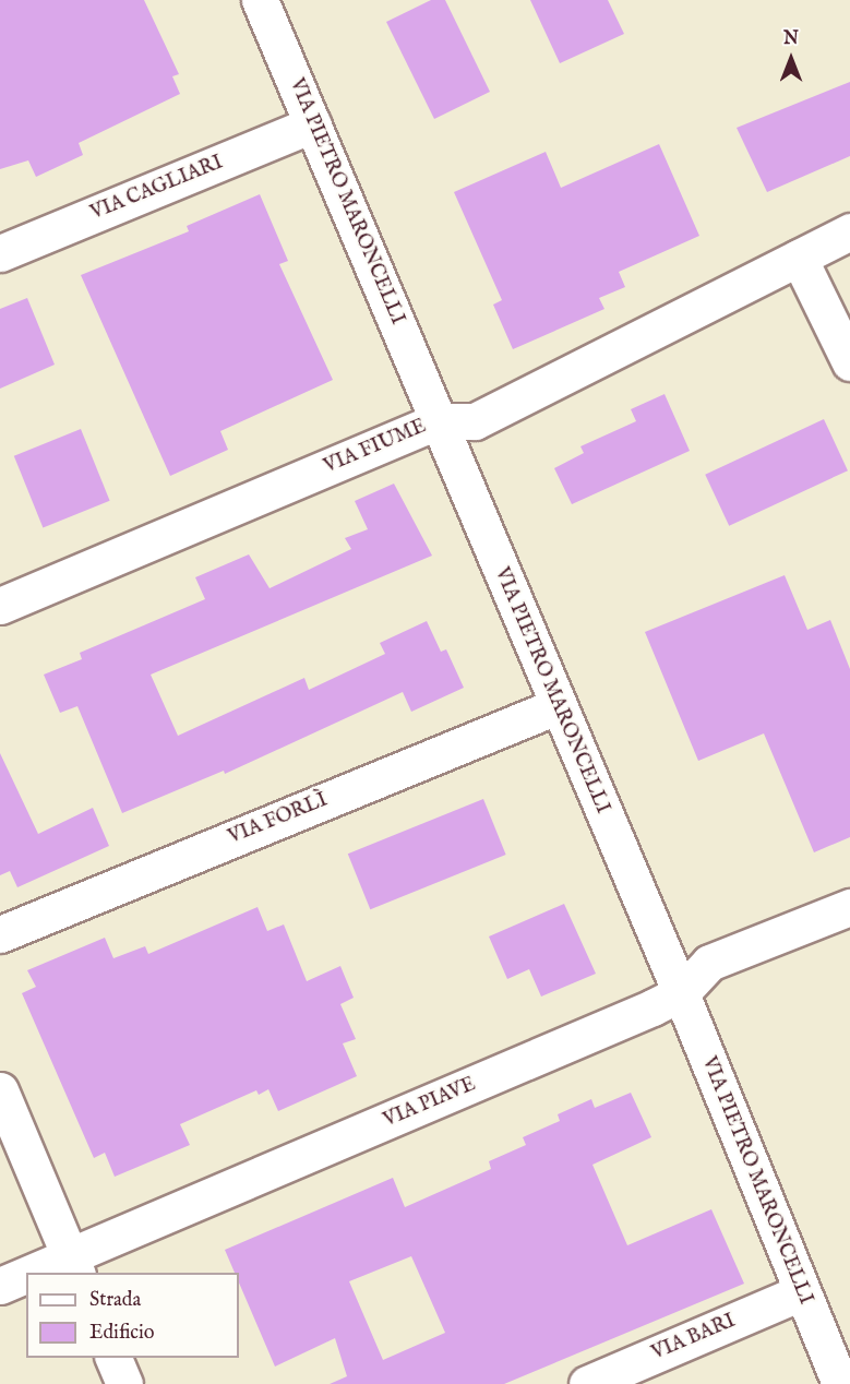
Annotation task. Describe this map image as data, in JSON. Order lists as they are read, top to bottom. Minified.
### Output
{"streets":{"street":["VIA CAGLIARI","VIA PIETRO MARONCELLI","VIA FIUME","VIA FORLÌ","VIA PIAVE","VIA BARI"]},"crossings":[["VIA CAGLIARI","VIA PIETRO MARONCELLI"],["VIA PIETRO MARONCELLI","VIA FIUME"],["VIA PIETRO MARONCELLI","VIA FORLÌ"],["VIA PIETRO MARONCELLI","VIA PIAVE"],["VIA PIETRO MARONCELLI","VIA BARI"]],"legend":["Strada","Edificio"],"north":"top"}
